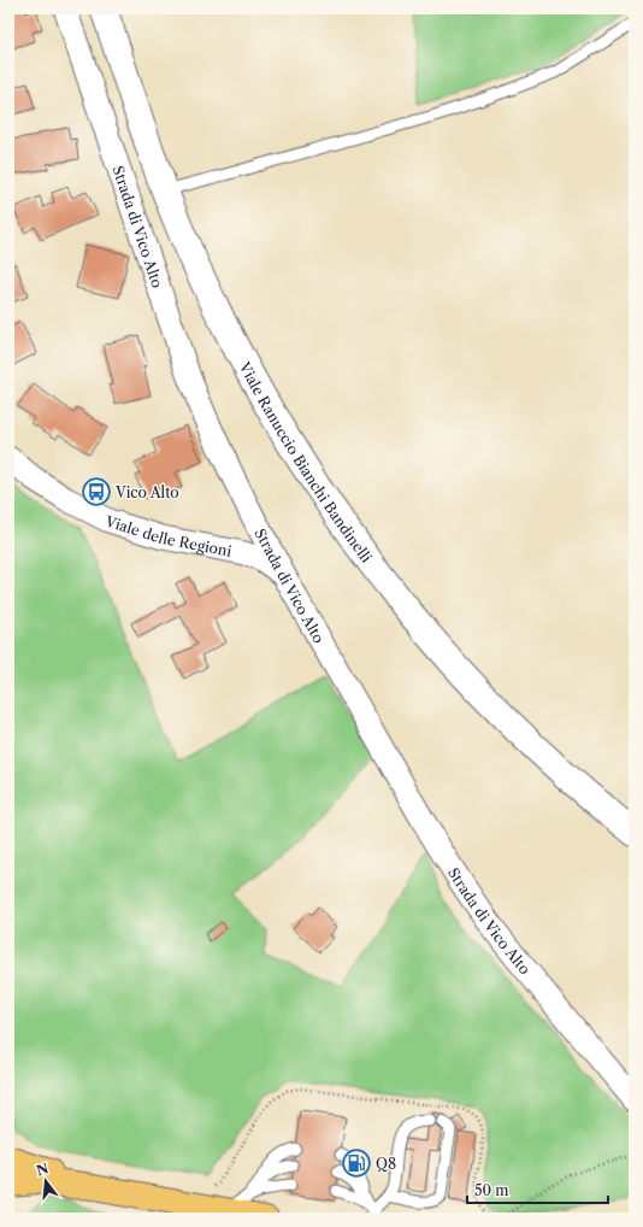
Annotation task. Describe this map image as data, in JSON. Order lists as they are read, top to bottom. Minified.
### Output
{"streets":{"street":["Strada di Vico Alto","Viale Ranuccio Bianchi Bandinelli","Viale delle Regioni"]},"crossings":[["Strada di Vico Alto","Viale delle Regioni"]],"places":{"bus stop":["Vico Alto"],"fuel station":["Q8"]},"scale_bar":"50 m","north":"top"}
